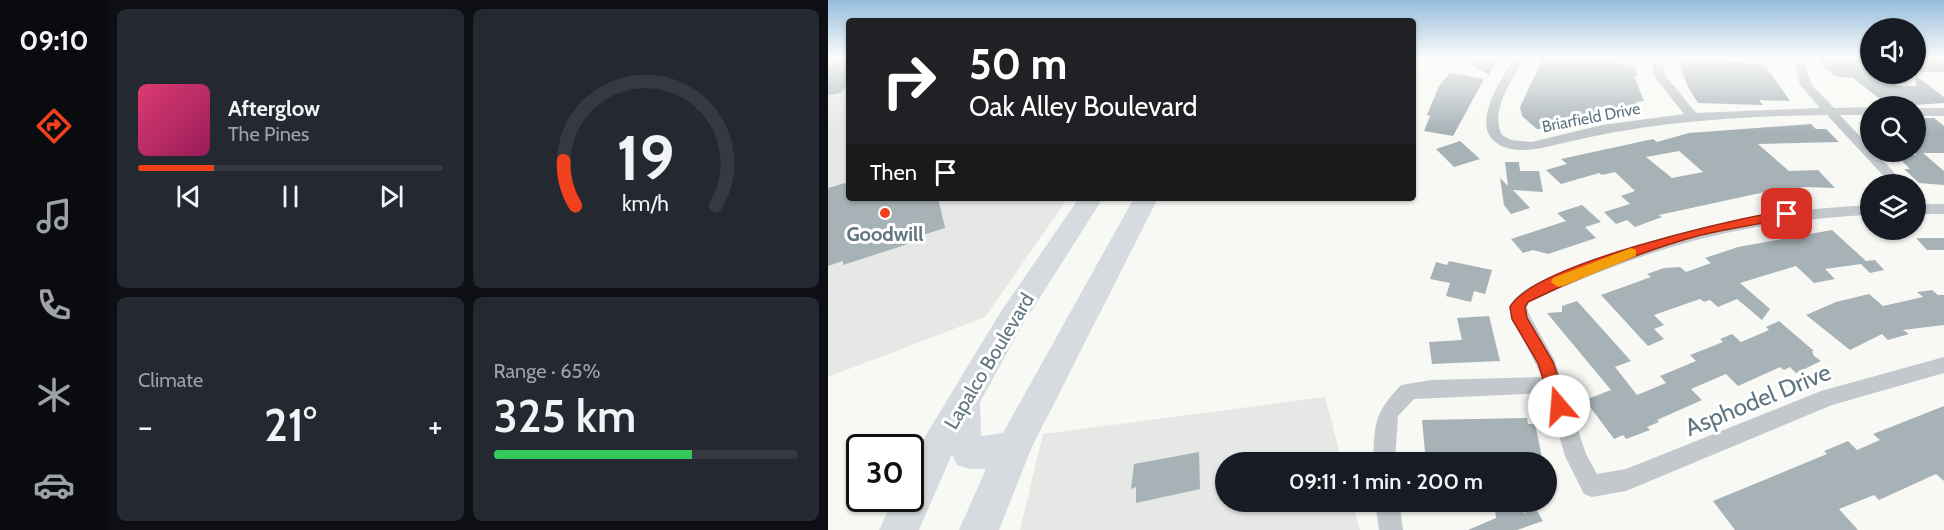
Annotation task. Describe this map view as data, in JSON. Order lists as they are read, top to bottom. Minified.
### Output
{"streets":{"main road":["Lapalco Boulevard"],"street":["Briarfield Drive","Asphodel Drive"]},"places":["Goodwill"],"page":{"tabs":"09:10","turn":["50 m","Oak Alley Boulevard"],"song":["Afterglow","The Pines"],"then":"Then","tile":["Climate",["Range · 65%","325 km"]],"heat":["−","21°","+"],"limit":"30","trip":"09:11 · 1 min · 200 m","gauge":["19","km/h"]}}
